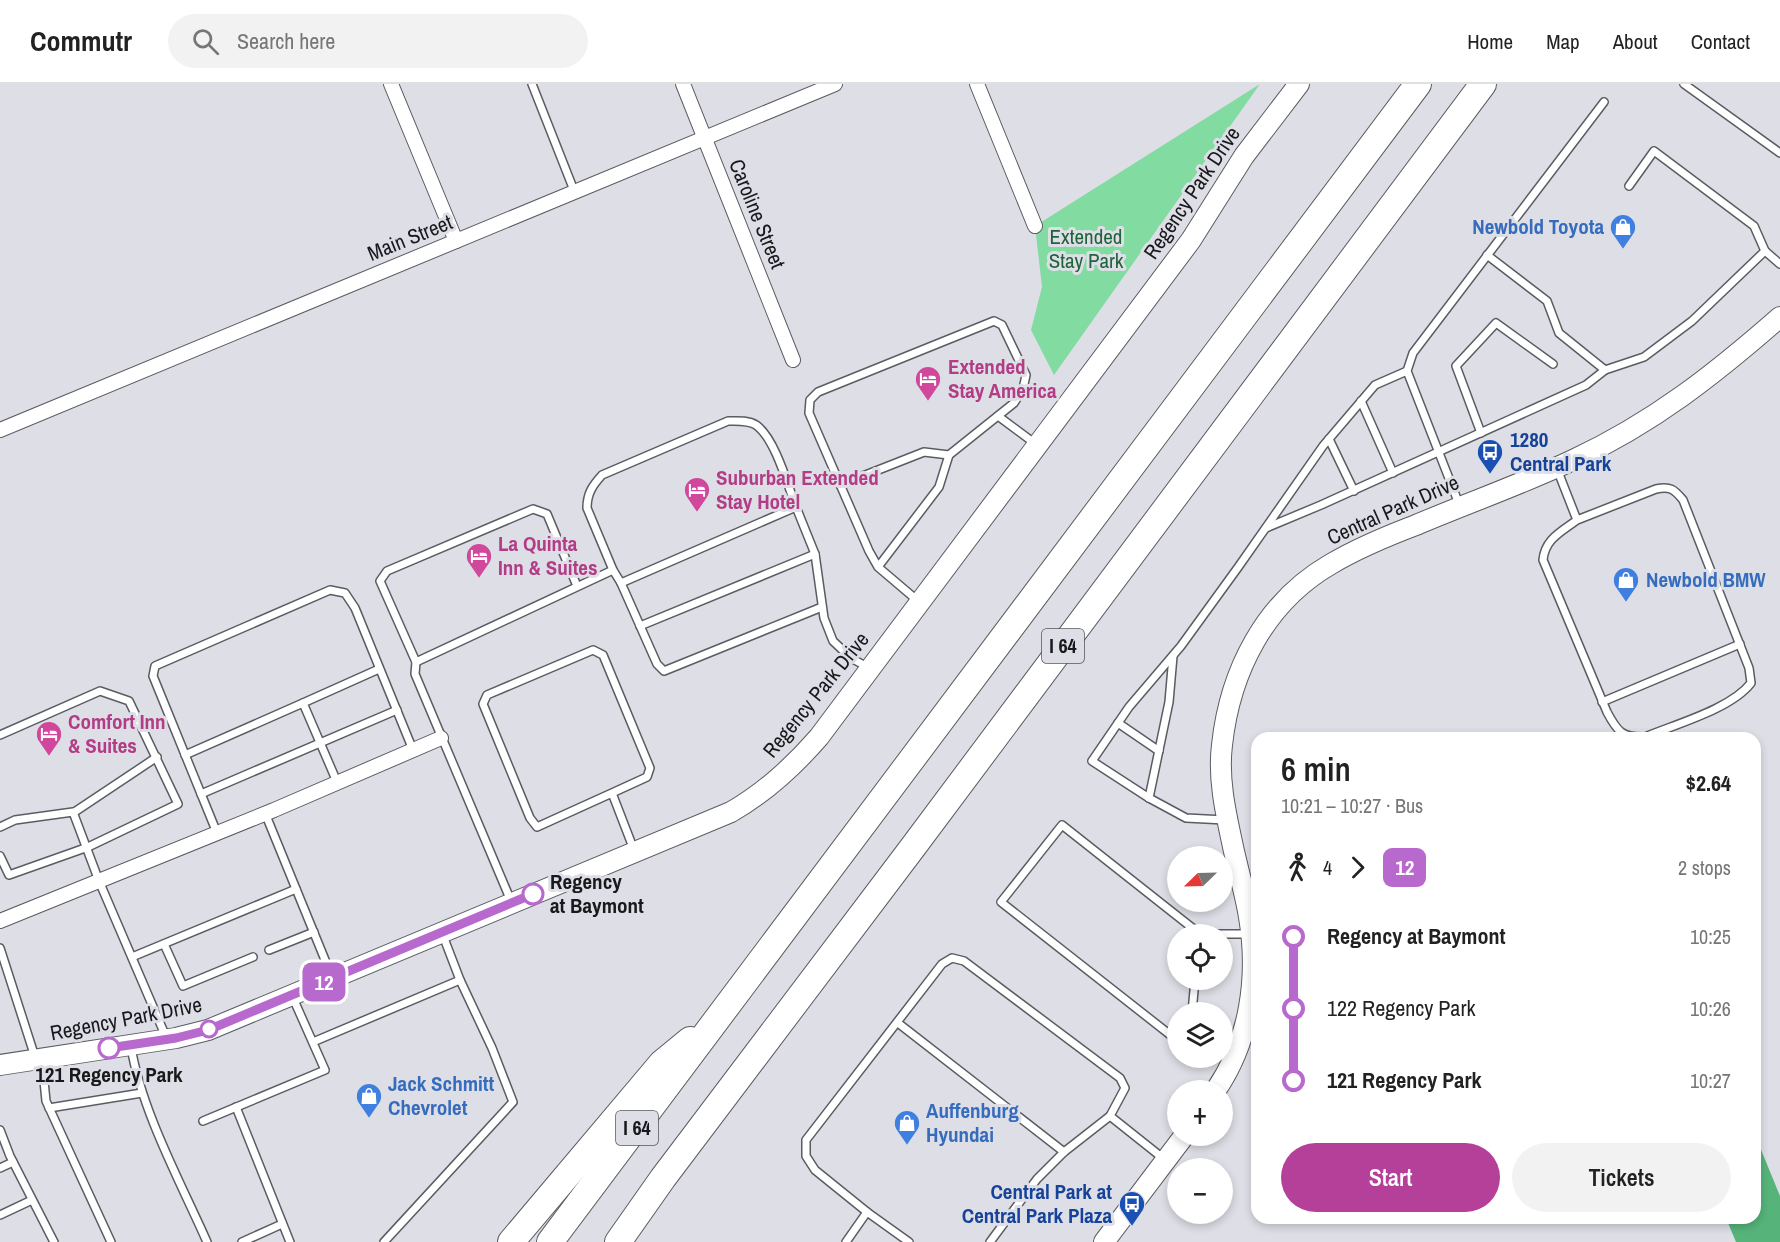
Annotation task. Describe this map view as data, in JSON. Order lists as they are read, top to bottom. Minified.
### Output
{"streets":{"highway":["I 64"],"street":["Regency Park Drive","Caroline Street","Main Street","Central Park Drive"]},"crossings":[["Caroline Street","Main Street"]],"parks":["Extended Stay Park"],"places":{"shop":["Newbold Toyota","Newbold BMW","Jack Schmitt Chevrolet","Auffenburg Hyundai"],"hotel":["Extended Stay America","Suburban Extended Stay Hotel","La Quinta Inn & Suites","Comfort Inn & Suites"],"bus stop":["1280 Central Park","Central Park at Central Park Plaza"],"other":["Regency at Baymont","121 Regency Park"]},"lines":["bus line 12"],"north":"bottom left","page":{"header":"Commutr","search":"Search here","nav":["Home","Map","About","Contact"],"on_map":"12","heading":["6 min","10:21 – 10:27 · Bus","$2.64"],"legs":["4","12","2 stops"],"map_buttons":["+","−"],"list":[{"name":"Regency at Baymont","value":"10:25"},{"name":"122 Regency Park","value":"10:26"},{"name":"121 Regency Park","value":"10:27"}],"buttons":["Start","Tickets"]}}
